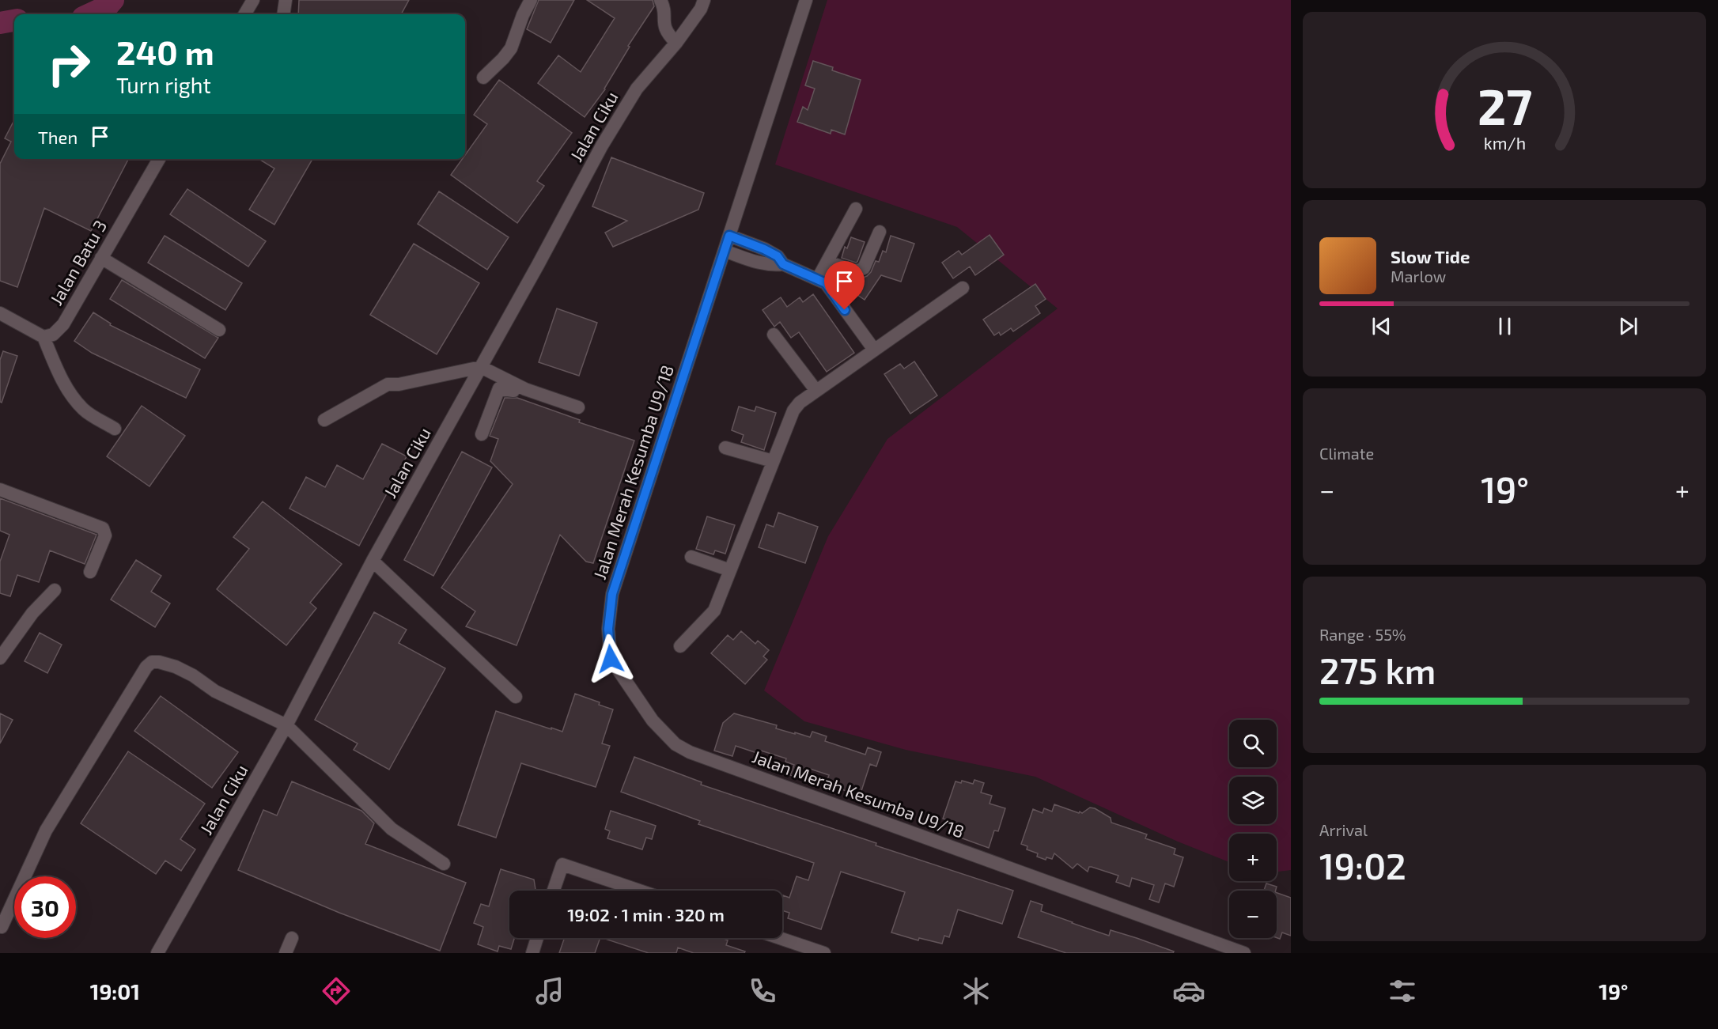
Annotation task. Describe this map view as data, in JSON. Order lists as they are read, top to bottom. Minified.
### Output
{"streets":{"street":["Jalan Ciku","Jalan Batu 3","Jalan Merah Kesumba U9/18"]},"page":{"turn":["240 m","Turn right"],"then":"Then","song":["Slow Tide","Marlow"],"tile":["Climate",["Range · 55%","275 km"],["Arrival","19:02"]],"heat":["−","19°","+"],"map_buttons":["+","−"],"limit":"30","trip":"19:02 · 1 min · 320 m","tabs":["19:01","19°"],"gauge":["27","km/h"]}}
